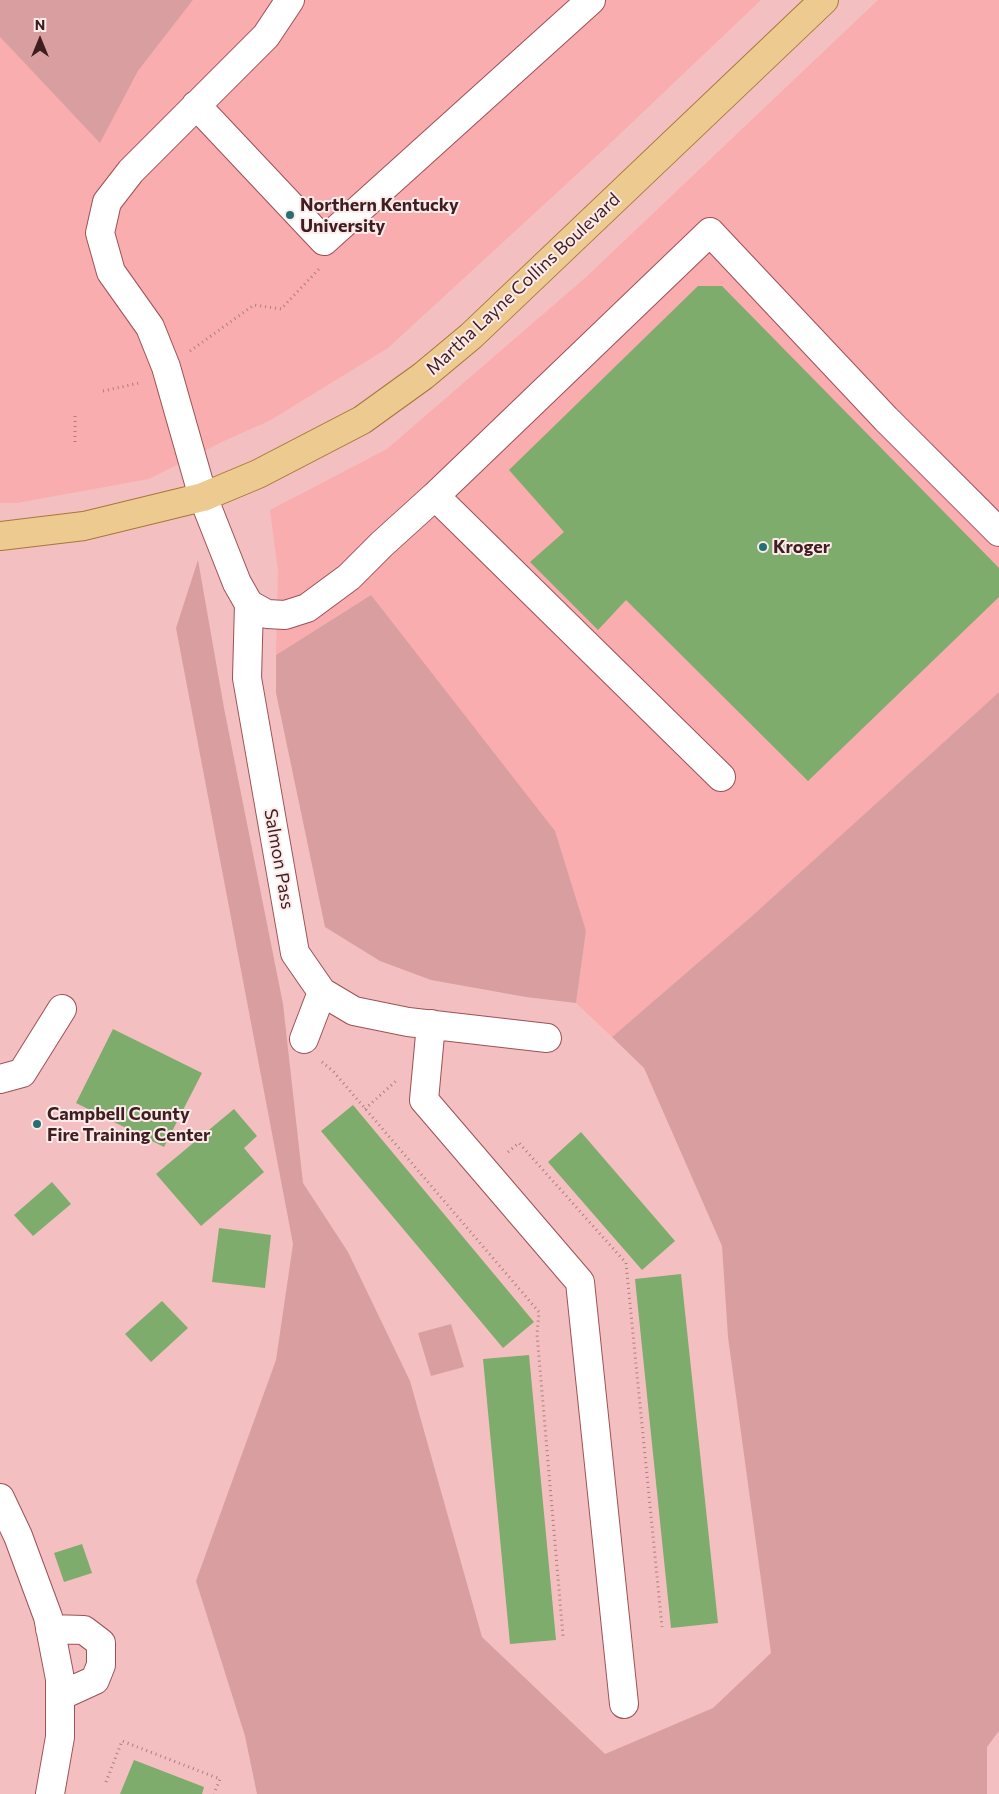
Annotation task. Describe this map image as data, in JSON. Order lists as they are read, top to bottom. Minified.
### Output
{"streets":{"main road":["Martha Layne Collins Boulevard"],"street":["Salmon Pass"]},"places":["Northern Kentucky University","Kroger","Campbell County Fire Training Center"],"north":"top"}
